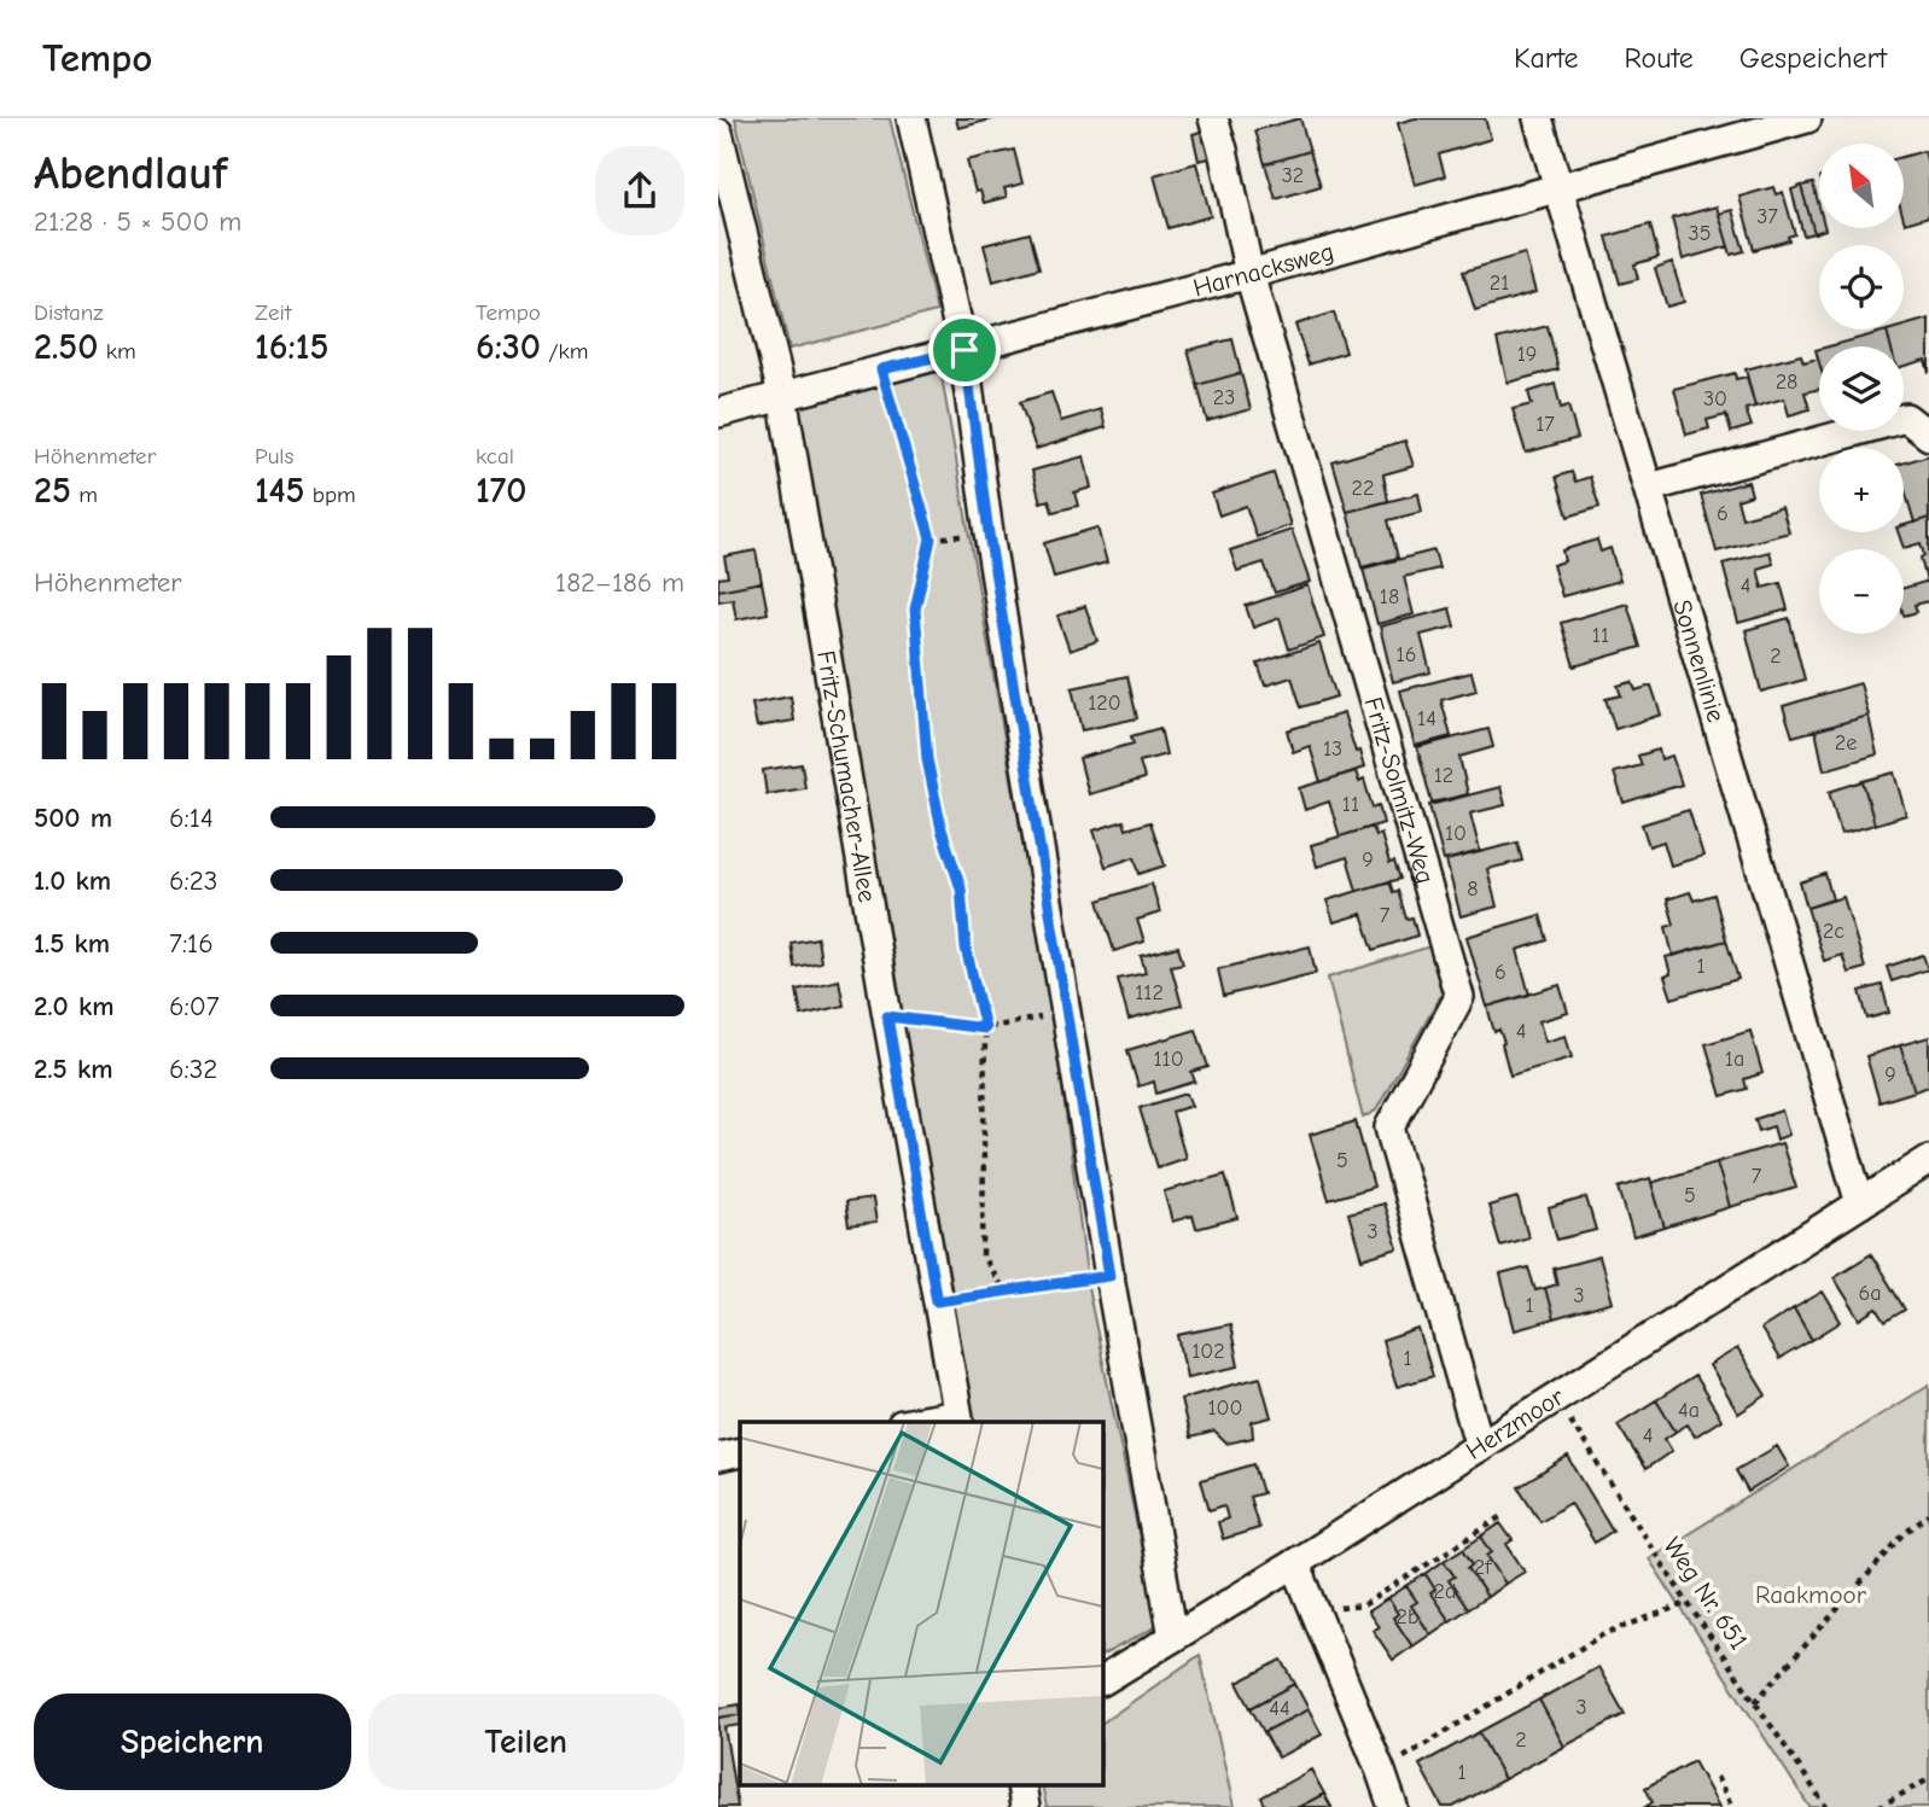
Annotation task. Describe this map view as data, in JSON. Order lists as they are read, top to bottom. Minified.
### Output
{"streets":{"street":["Harnacksweg","Sonnenlinie","Fritz-Schumacher-Allee","Fritz-Solmitz-Weg","Herzmoor"],"path":["Weg Nr. 651"]},"crossings":[["Harnacksweg","Sonnenlinie"],["Harnacksweg","Fritz-Schumacher-Allee"],["Harnacksweg","Fritz-Solmitz-Weg"],["Sonnenlinie","Herzmoor"],["Fritz-Solmitz-Weg","Herzmoor"],["Herzmoor","Weg Nr. 651"]],"parks":["Raakmoor"],"house_numbers":["32","37","35","21","19","28","23","30","17","22","6","4","18","11","16","2","120","14","2e","13","12","11","10","9","8","7","2c","1","6","112","4","110","1a","9","5","7","5","3","6a","3","1","102","1","100","4a","4","2f","2d","2b","3","44","2","1"],"north":"top left","page":{"header":"Tempo","nav":["Karte","Route","Gespeichert"],"heading":["Abendlauf","21:28 · 5 × 500 m"],"map_buttons":["+","−"],"stats":[["Distanz","2.50 km"],["Zeit","16:15"],["Tempo","6:30 /km"],["Höhenmeter","25 m"],["Puls","145 bpm"],["kcal","170"]],"chart":["Höhenmeter","182–186 m"],"list":[{"name":"500 m","note":"6:14"},{"name":"1.0 km","note":"6:23"},{"name":"1.5 km","note":"7:16"},{"name":"2.0 km","note":"6:07"},{"name":"2.5 km","note":"6:32"}],"buttons":["Speichern","Teilen"]}}
